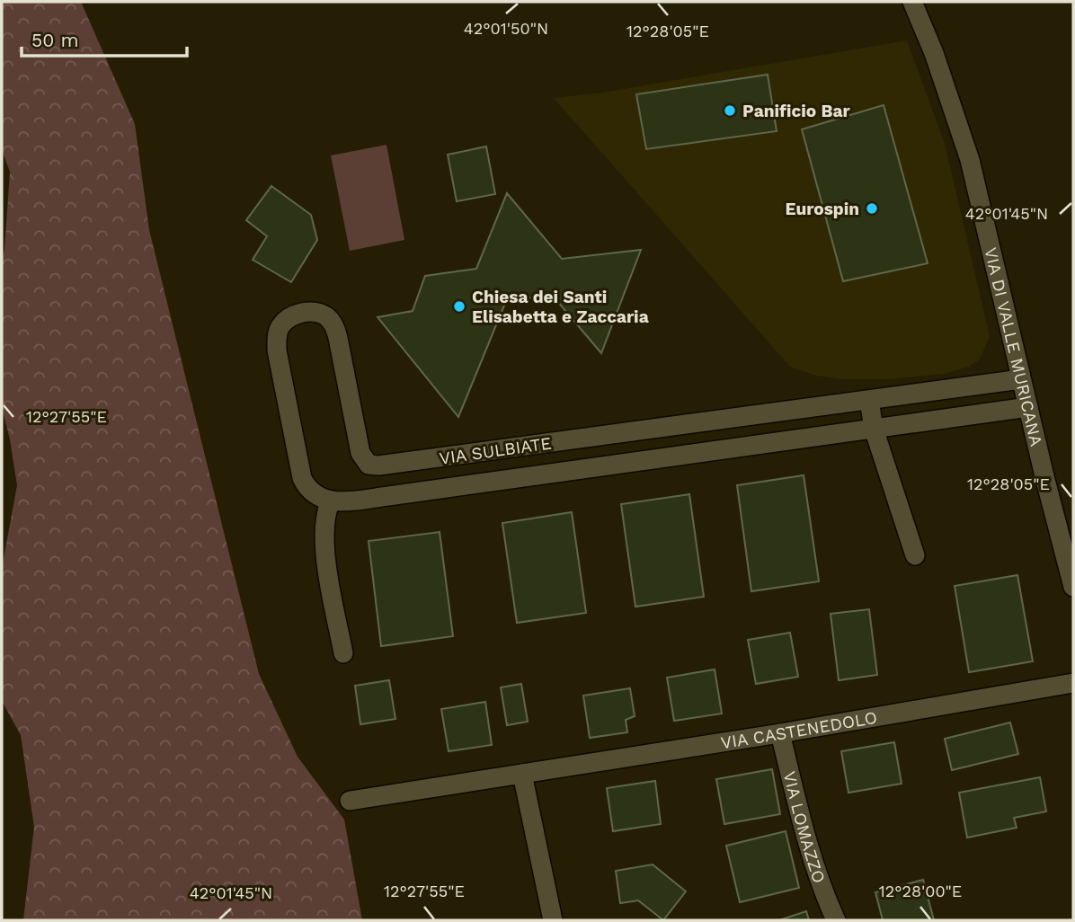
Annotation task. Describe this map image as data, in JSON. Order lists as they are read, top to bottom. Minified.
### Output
{"streets":{"street":["VIA DI VALLE MURICANA","VIA SULBIATE","VIA CASTENEDOLO","VIA LOMAZZO"]},"crossings":[["VIA DI VALLE MURICANA","VIA SULBIATE"],["VIA CASTENEDOLO","VIA LOMAZZO"]],"places":["Panificio Bar","Eurospin","Chiesa dei Santi Elisabetta e Zaccaria"],"scale_bar":"50 m","coordinates":["42°01'50\"N","12°28'05\"E","42°01'45\"N","12°27'55\"E","12°28'00\"E"]}
